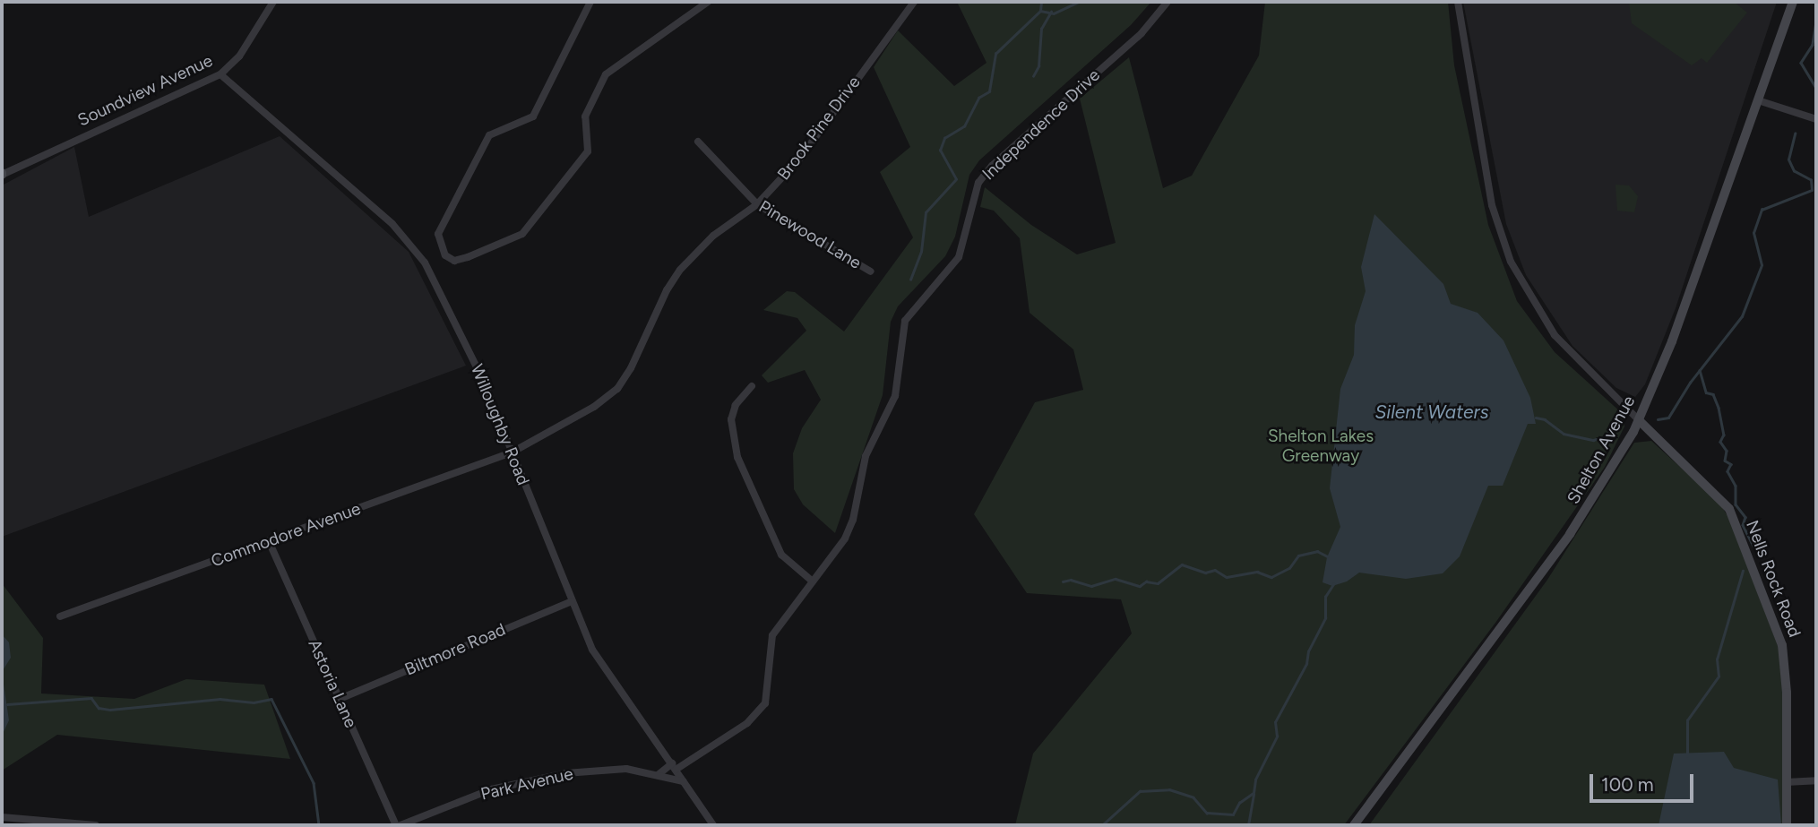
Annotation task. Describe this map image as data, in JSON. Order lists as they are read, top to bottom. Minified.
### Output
{"streets":{"main road":["Shelton Avenue","Nells Rock Road"],"street":["Soundview Avenue","Independence Drive","Brook Pine Drive","Pinewood Lane","Willoughby Road","Commodore Avenue","Biltmore Road","Astoria Lane","Park Avenue"]},"crossings":[["Soundview Avenue","Willoughby Road"],["Independence Drive","Willoughby Road"],["Brook Pine Drive","Pinewood Lane"],["Brook Pine Drive","Willoughby Road"],["Brook Pine Drive","Commodore Avenue"],["Willoughby Road","Commodore Avenue"],["Willoughby Road","Biltmore Road"],["Willoughby Road","Park Avenue"],["Shelton Avenue","Nells Rock Road"],["Commodore Avenue","Astoria Lane"],["Biltmore Road","Astoria Lane"],["Astoria Lane","Park Avenue"]],"water":["Silent Waters"],"parks":["Shelton Lakes Greenway"],"scale_bar":"100 m"}
